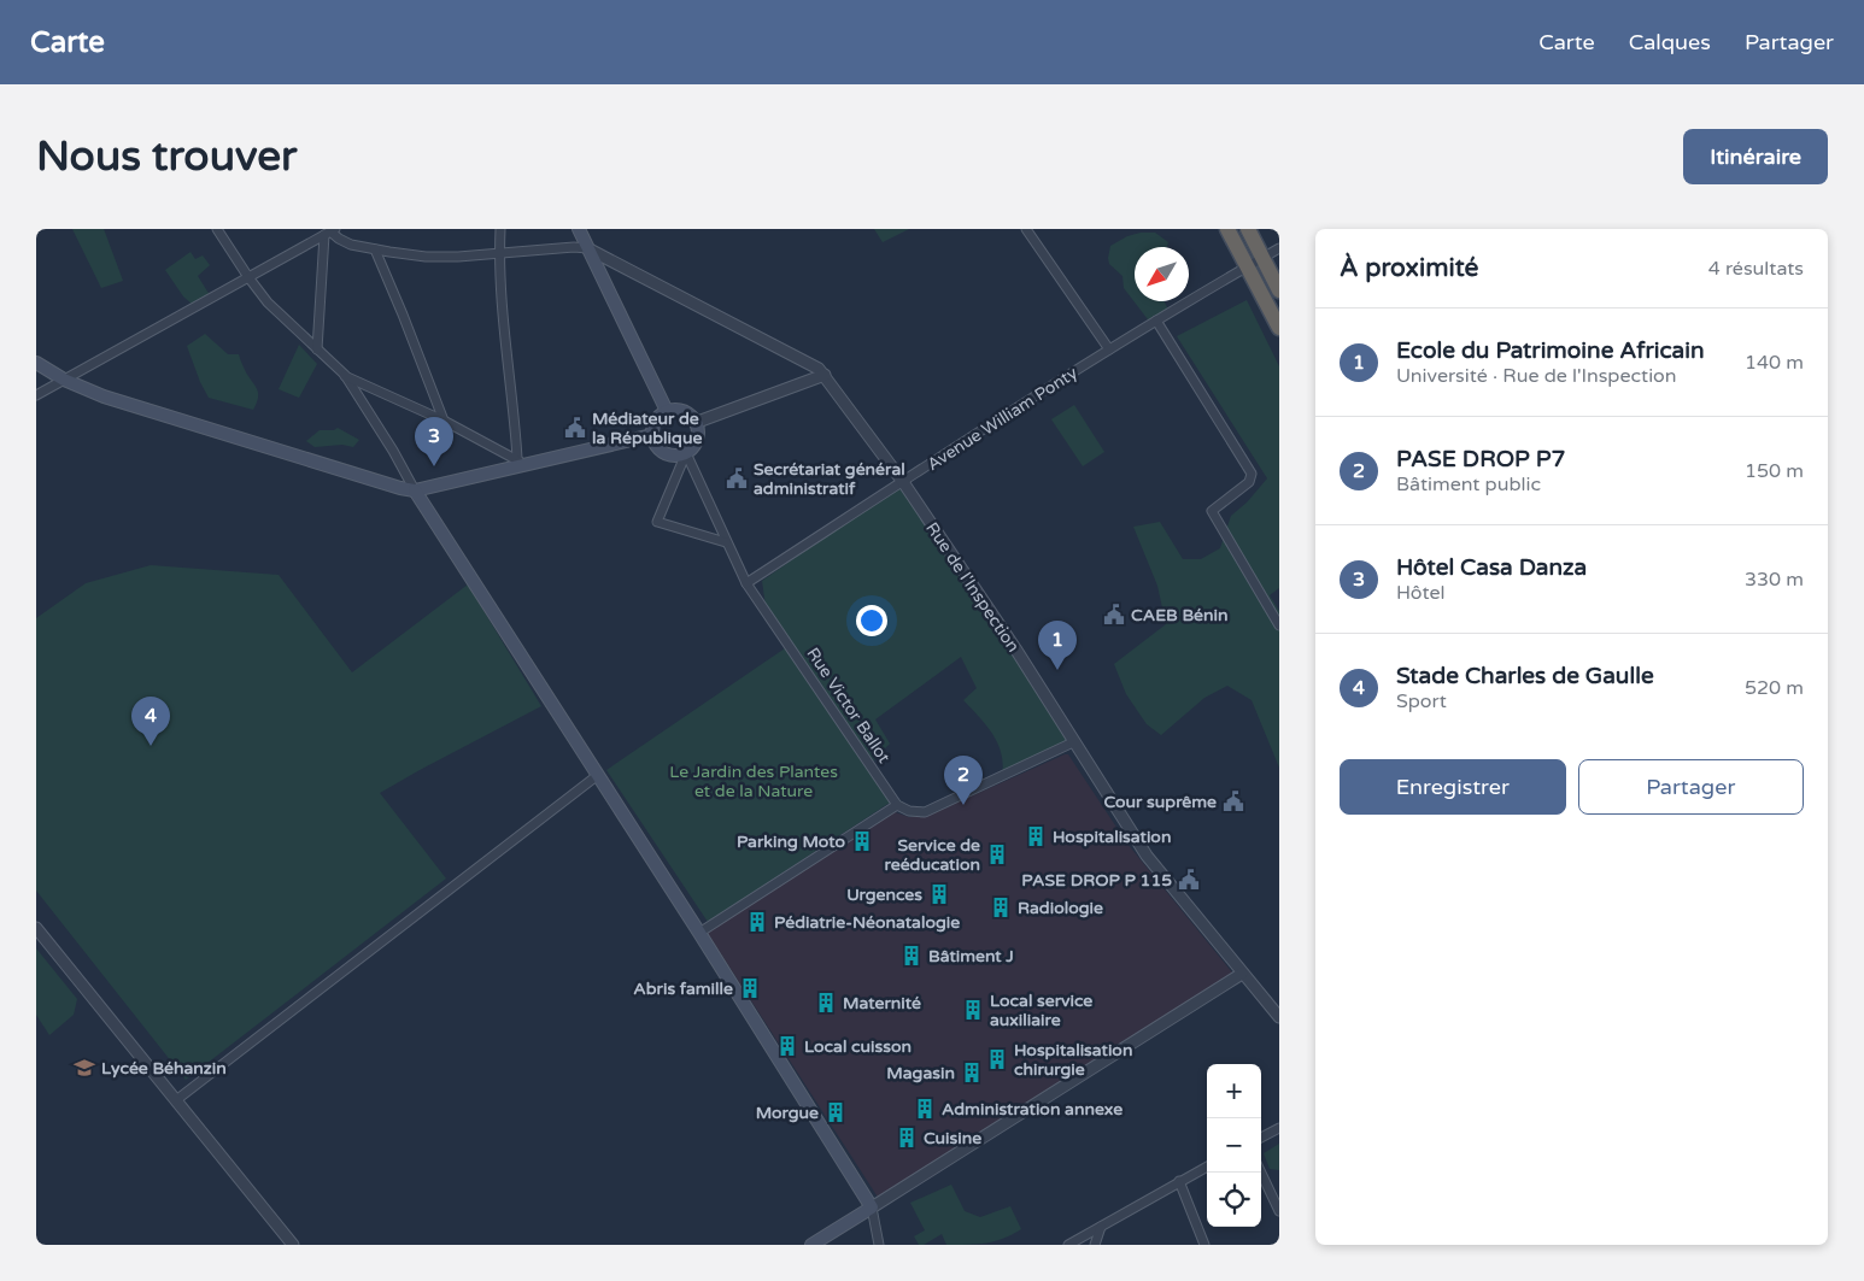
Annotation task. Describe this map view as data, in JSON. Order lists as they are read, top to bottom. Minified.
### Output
{"streets":{"street":["Avenue William Ponty","Rue de l'Inspection","Rue Victor Ballot"]},"crossings":[["Avenue William Ponty","Rue de l'Inspection"],["Avenue William Ponty","Rue Victor Ballot"]],"parks":["Le Jardin des Plantes et de la Nature"],"places":{"public building":["Médiateur de la République","Secrétariat général administratif","CAEB Bénin","Cour suprême","PASE DROP P 115"],"building":["Hospitalisation","Parking Moto","Service de reéducation","Urgences","Radiologie","Pédiatrie-Néonatalogie","Bâtiment J","Abris famille","Maternité","Local service auxiliaire","Local cuisson","Hospitalisation chirurgie","Magasin","Administration annexe","Morgue","Cuisine"],"school or university":["Lycée Béhanzin"]},"north":"bottom left","page":{"header":"Carte","nav":["Carte","Calques","Partager"],"buttons":["Itinéraire",["Enregistrer","Partager"]],"title":"Nous trouver","heading":["À proximité","4 résultats"],"list":[{"mark":"1","name":"Ecole du Patrimoine Africain","note":"Université · Rue de l'Inspection","value":"140 m"},{"mark":"2","name":"PASE DROP P7","note":"Bâtiment public","value":"150 m"},{"mark":"3","name":"Hôtel Casa Danza","note":"Hôtel","value":"330 m"},{"mark":"4","name":"Stade Charles de Gaulle","note":"Sport","value":"520 m"}],"pins":["3","1","4","2"],"map_buttons":["+","−"]}}
